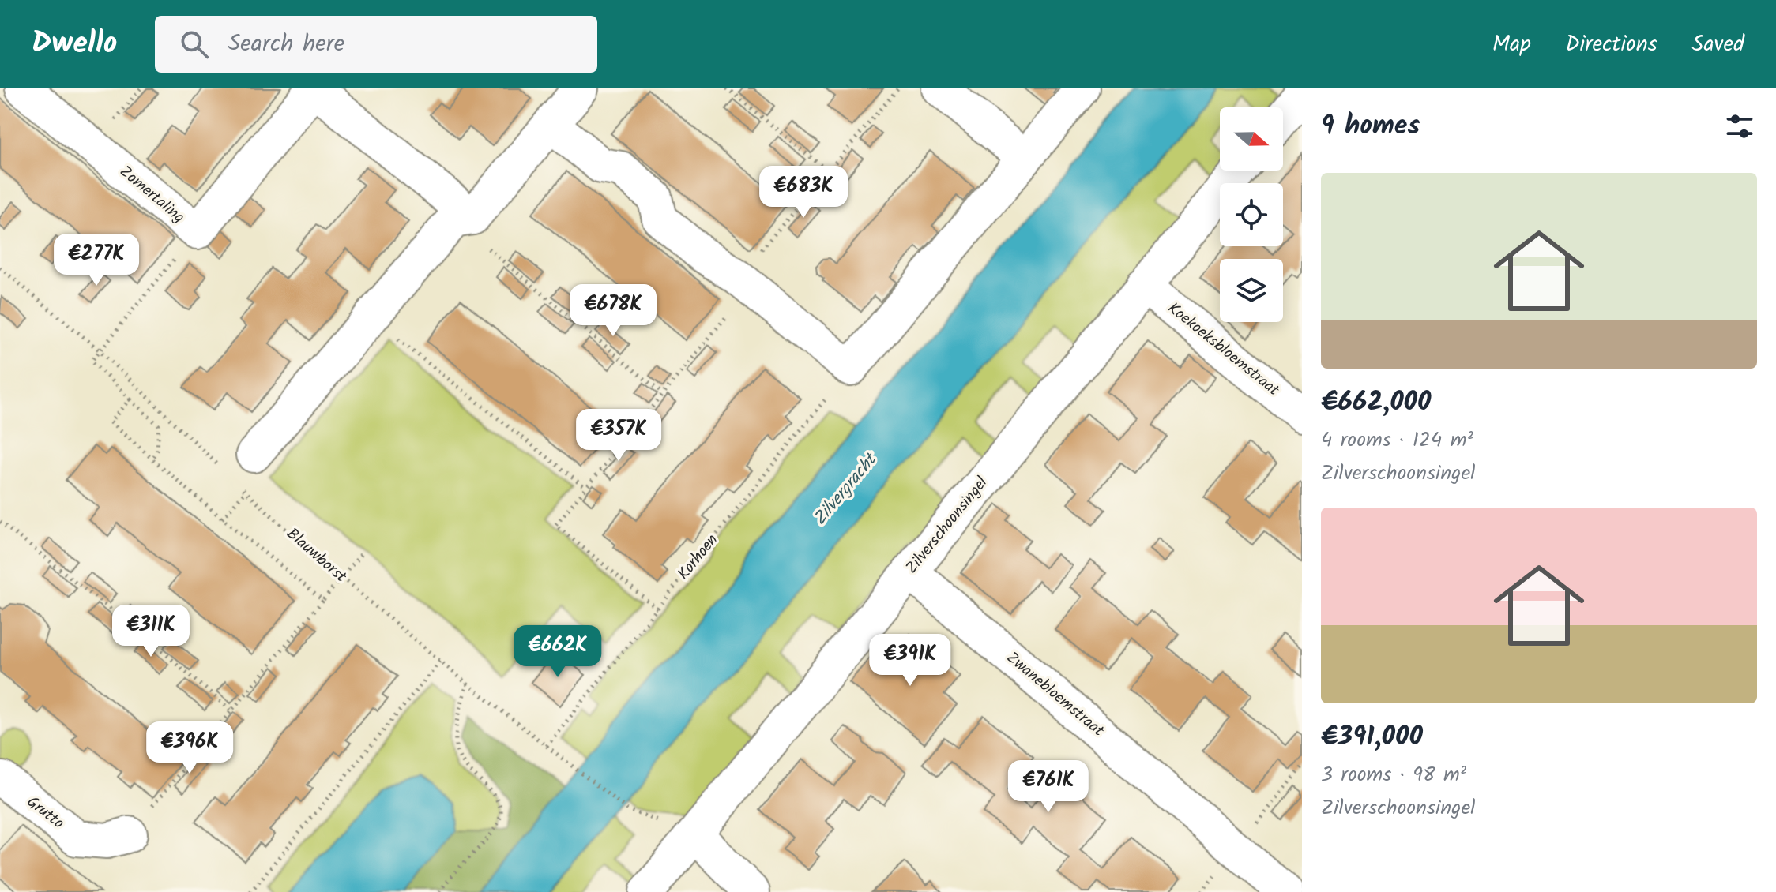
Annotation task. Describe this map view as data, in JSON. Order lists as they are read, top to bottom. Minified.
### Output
{"streets":{"street":["Zomertaling","Koekoeksbloemstraat","Zilverschoonsingel","Zwanebloemstraat","Grutto"],"path":["Blauwborst","Korhoen"]},"crossings":[["Koekoeksbloemstraat","Zilverschoonsingel"],["Zilverschoonsingel","Zwanebloemstraat"],["Blauwborst","Korhoen"]],"water":["Zilvergracht"],"north":"right","page":{"header":"Dwello","search":"Search here","nav":["Map","Directions","Saved"],"heading":"9 homes","list":[{"name":"€662,000","note":"4 rooms · 124 m² · Zilverschoonsingel"},{"name":"€391,000","note":"3 rooms · 98 m² · Zilverschoonsingel"}],"price":["€683K","€277K","€678K","€357K","€311K","€662K","€391K","€396K","€761K"]}}
